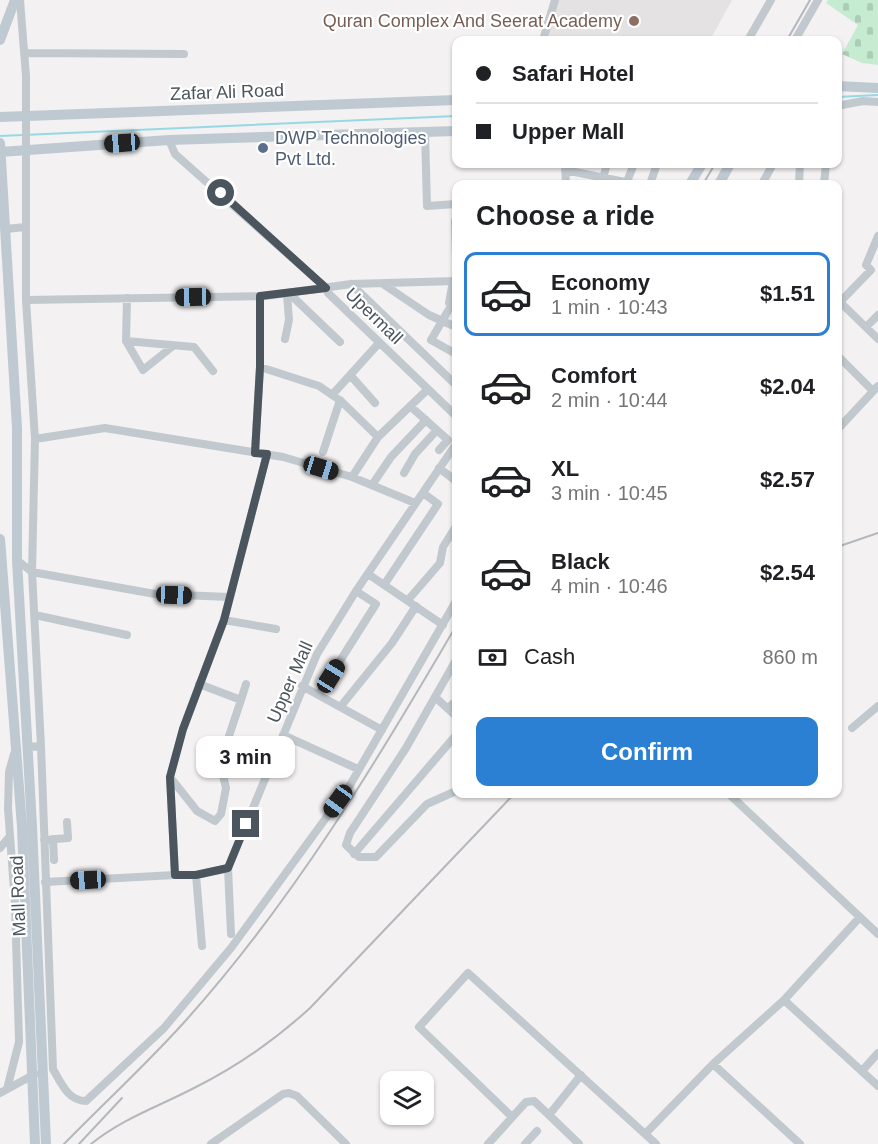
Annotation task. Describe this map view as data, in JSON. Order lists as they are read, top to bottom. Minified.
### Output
{"streets":{"main road":["Zafar Ali Road","Mall Road"],"street":["Upermall","Upper Mall"]},"places":["Quran Complex And Seerat Academy","DWP Technologies Pvt Ltd."],"page":{"banner":["Safari Hotel","Upper Mall"],"heading":"Choose a ride","list":[{"name":"Economy","note":"1 min · 10:43","value":"$1.51"},{"name":"Comfort","note":"2 min · 10:44","value":"$2.04"},{"name":"XL","note":"3 min · 10:45","value":"$2.57"},{"name":"Black","note":"4 min · 10:46","value":"$2.54"}],"pay":["Cash","860 m"],"buttons":"Confirm","bubble":"3 min"}}
